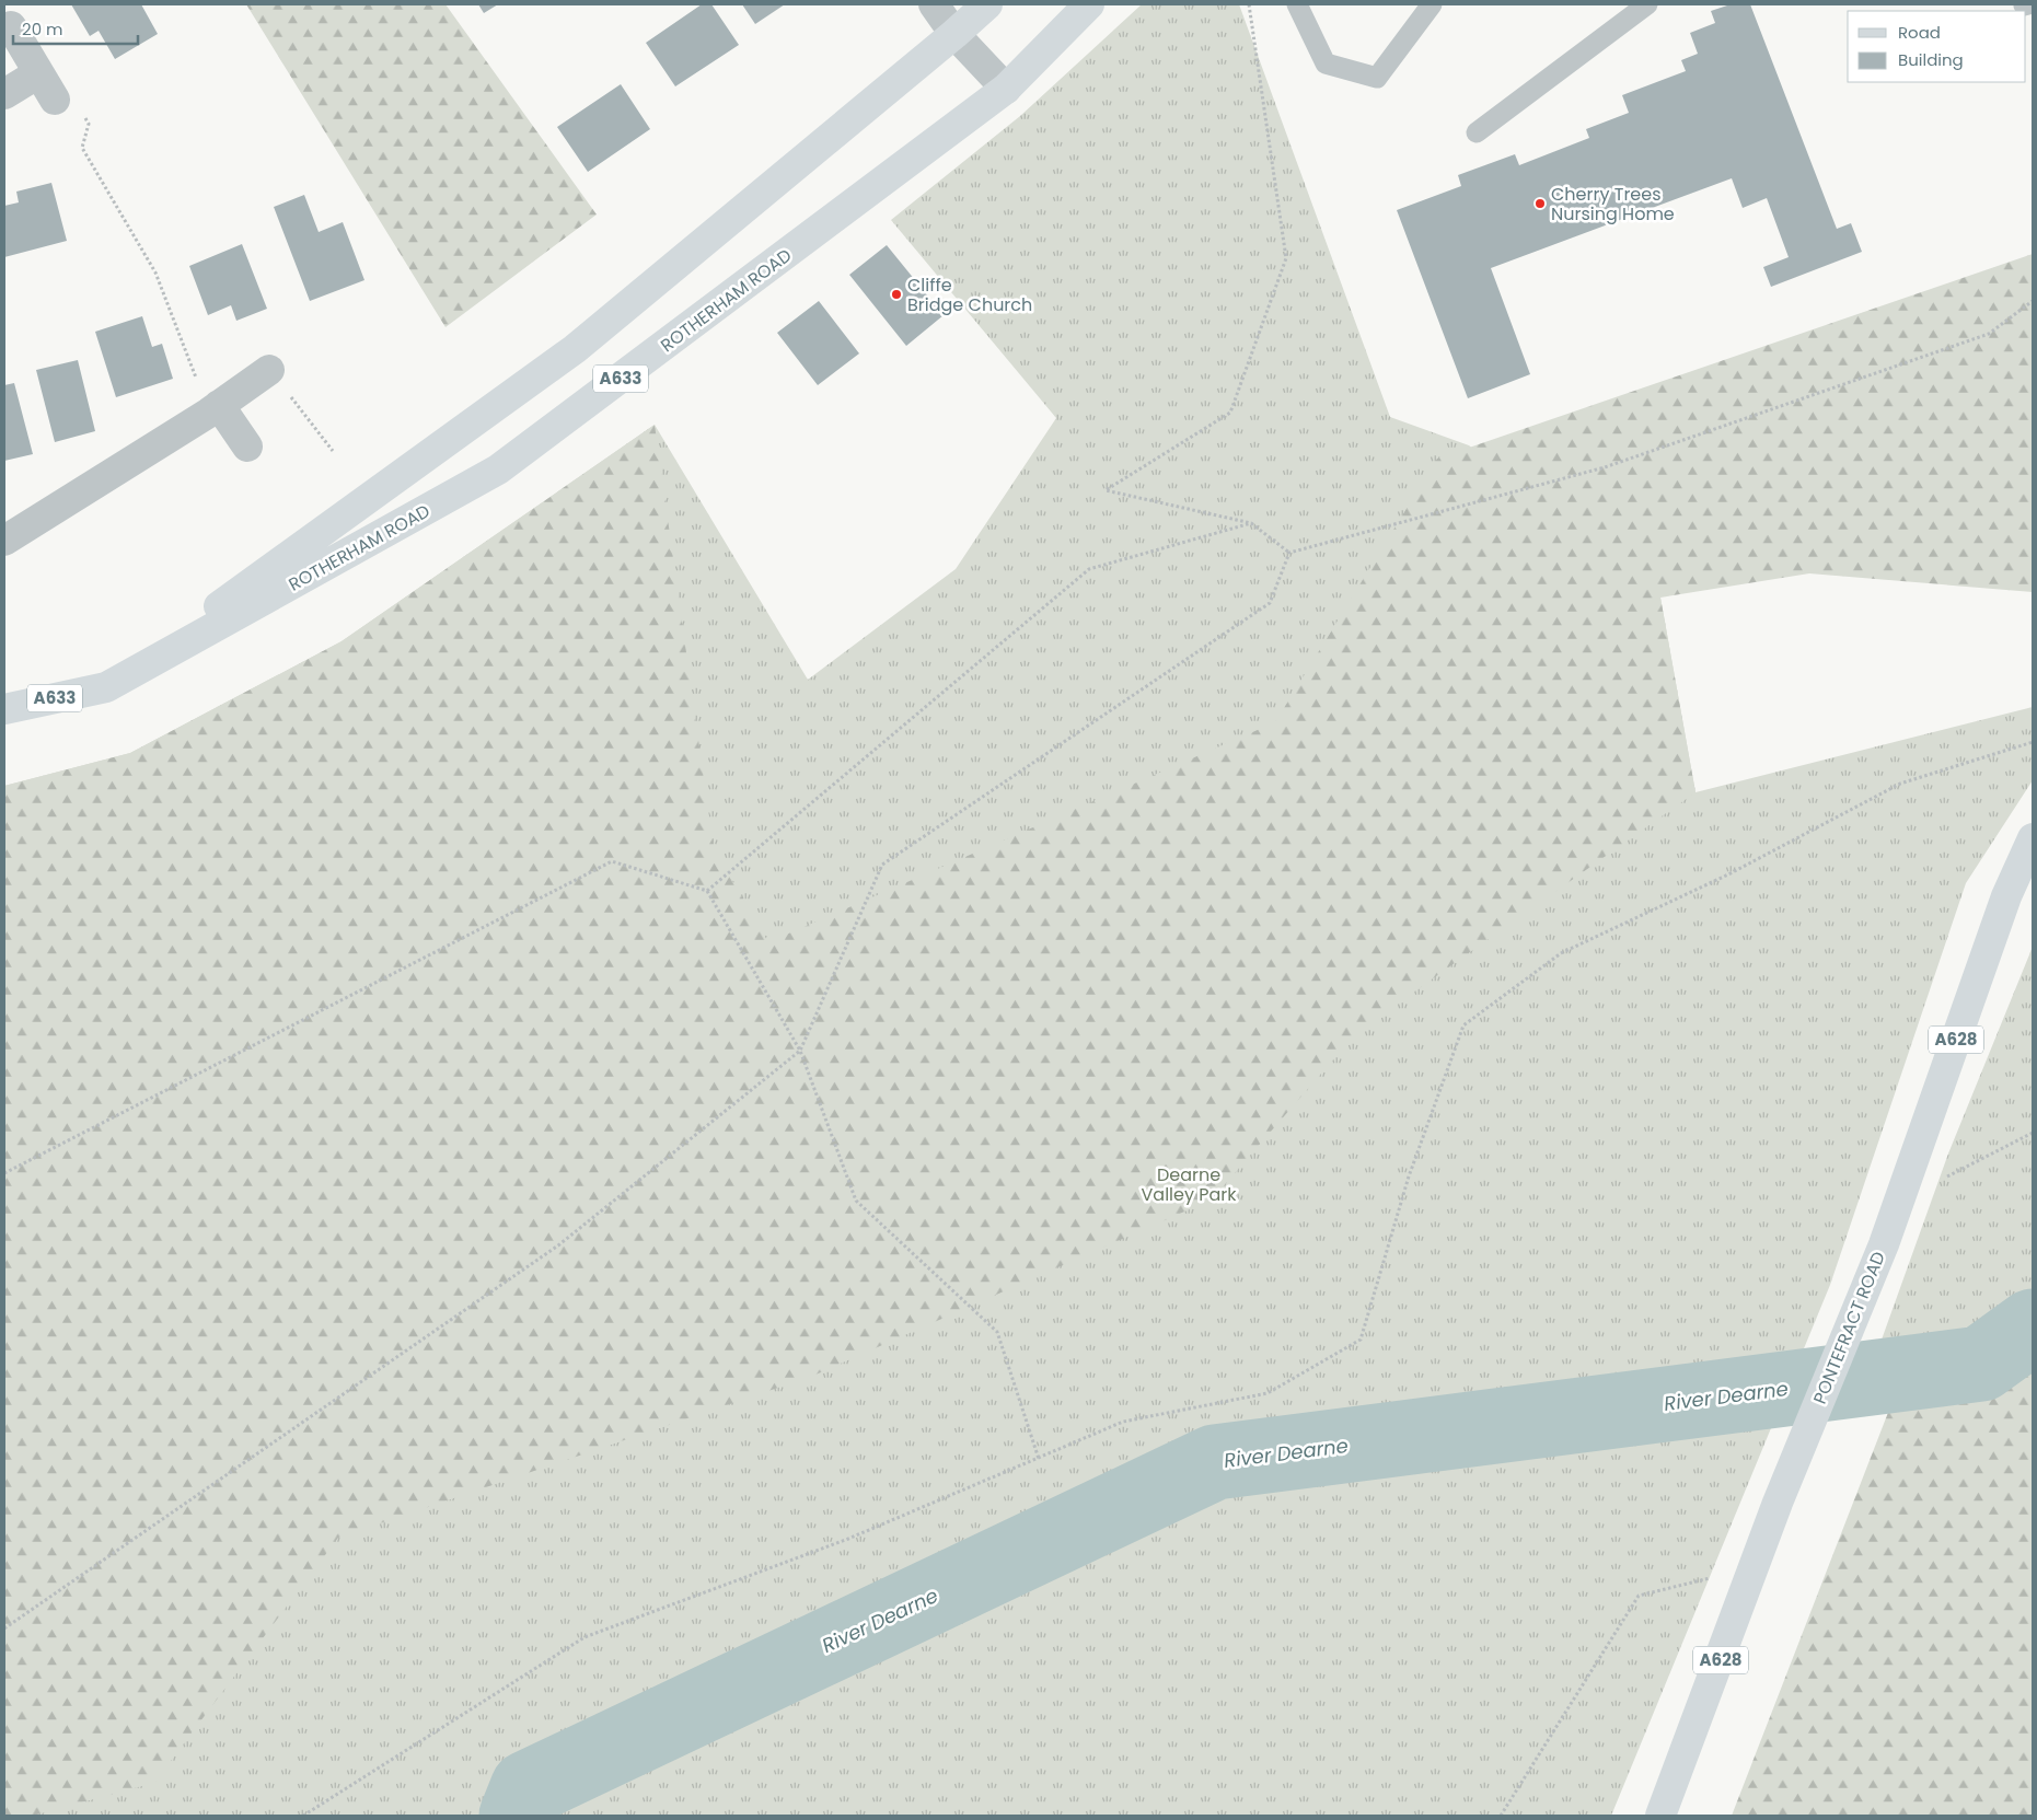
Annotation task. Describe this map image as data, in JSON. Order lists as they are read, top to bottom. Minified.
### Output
{"streets":{"main road":["ROTHERHAM ROAD","A633","A628","PONTEFRACT ROAD"]},"water":["River Dearne"],"parks":["Dearne Valley Park"],"places":["Cherry Trees Nursing Home","Cliffe Bridge Church"],"legend":["Road","Building"],"scale_bar":"20 m"}
